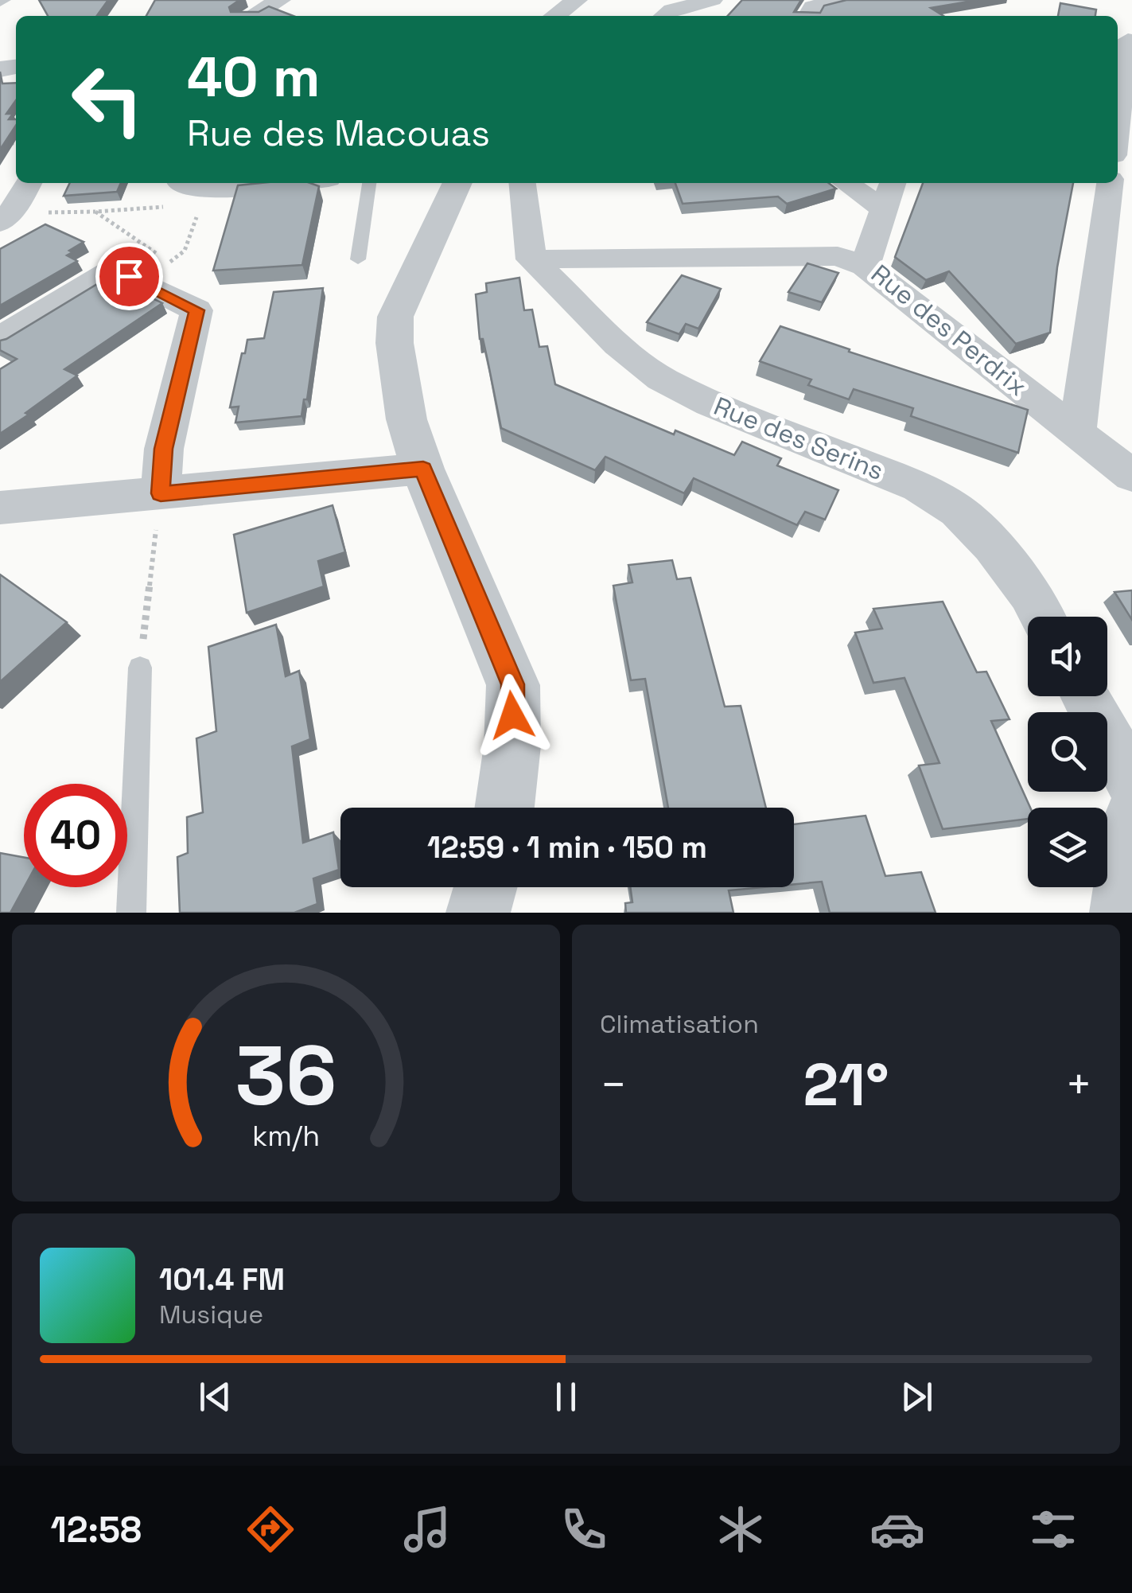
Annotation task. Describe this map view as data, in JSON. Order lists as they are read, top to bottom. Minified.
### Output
{"streets":{"street":["Rue des Perdrix","Rue des Serins"]},"page":{"turn":["40 m","Rue des Macouas"],"limit":"40","trip":"12:59 · 1 min · 150 m","tile":"Climatisation","heat":["−","21°","+"],"song":["101.4 FM","Musique"],"tabs":"12:58","gauge":["36","km/h"]}}
